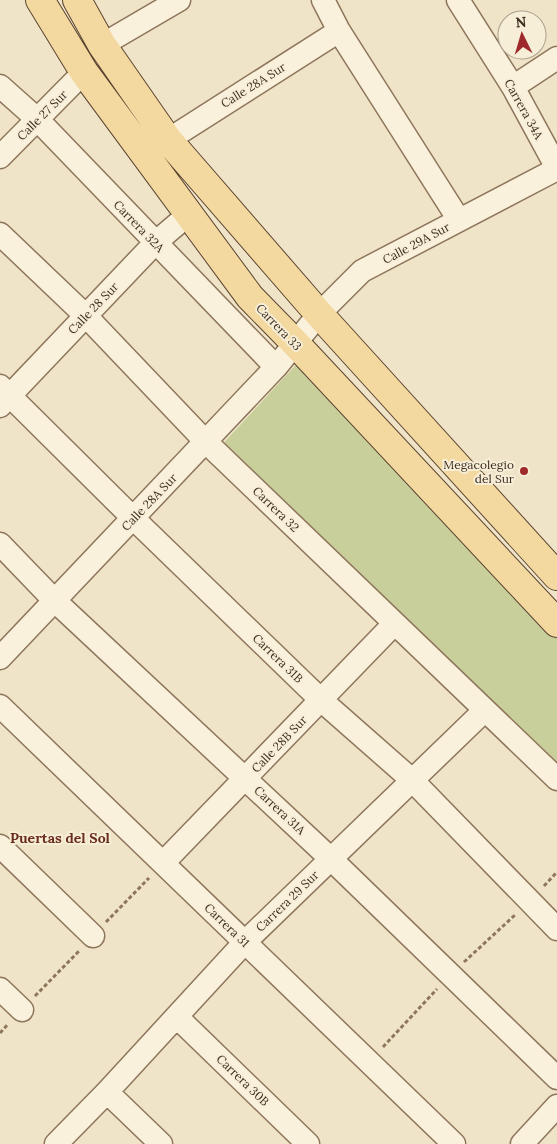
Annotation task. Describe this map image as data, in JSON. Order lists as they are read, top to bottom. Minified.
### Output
{"streets":{"main road":["Carrera 33"],"street":["Calle 28A Sur","Carrera 34A","Calle 27 Sur","Carrera 32A","Calle 29A Sur","Calle 28 Sur","Carrera 32","Carrera 31B","Calle 28B Sur","Carrera 31A","Carrera 29 Sur","Carrera 31","Carrera 30B"]},"crossings":[["Calle 28A Sur","Carrera 32A"],["Calle 28A Sur","Calle 29A Sur"],["Calle 28A Sur","Carrera 33"],["Calle 28A Sur","Carrera 32"],["Calle 28A Sur","Carrera 31B"],["Calle 28A Sur","Carrera 31A"],["Carrera 34A","Calle 29A Sur"],["Calle 27 Sur","Carrera 32A"],["Calle 27 Sur","Carrera 33"],["Carrera 32A","Calle 28 Sur"],["Calle 29A Sur","Carrera 33"],["Calle 28 Sur","Carrera 33"],["Calle 28 Sur","Carrera 32"],["Calle 28 Sur","Carrera 31B"],["Carrera 32","Calle 28B Sur"],["Carrera 32","Carrera 29 Sur"],["Carrera 31B","Calle 28B Sur"],["Carrera 31B","Carrera 29 Sur"],["Calle 28B Sur","Carrera 31A"],["Calle 28B Sur","Carrera 31"],["Carrera 31A","Carrera 29 Sur"],["Carrera 29 Sur","Carrera 31"],["Carrera 29 Sur","Carrera 30B"]],"districts":["Puertas del Sol"],"places":["Megacolegio del Sur"],"north":"top"}
